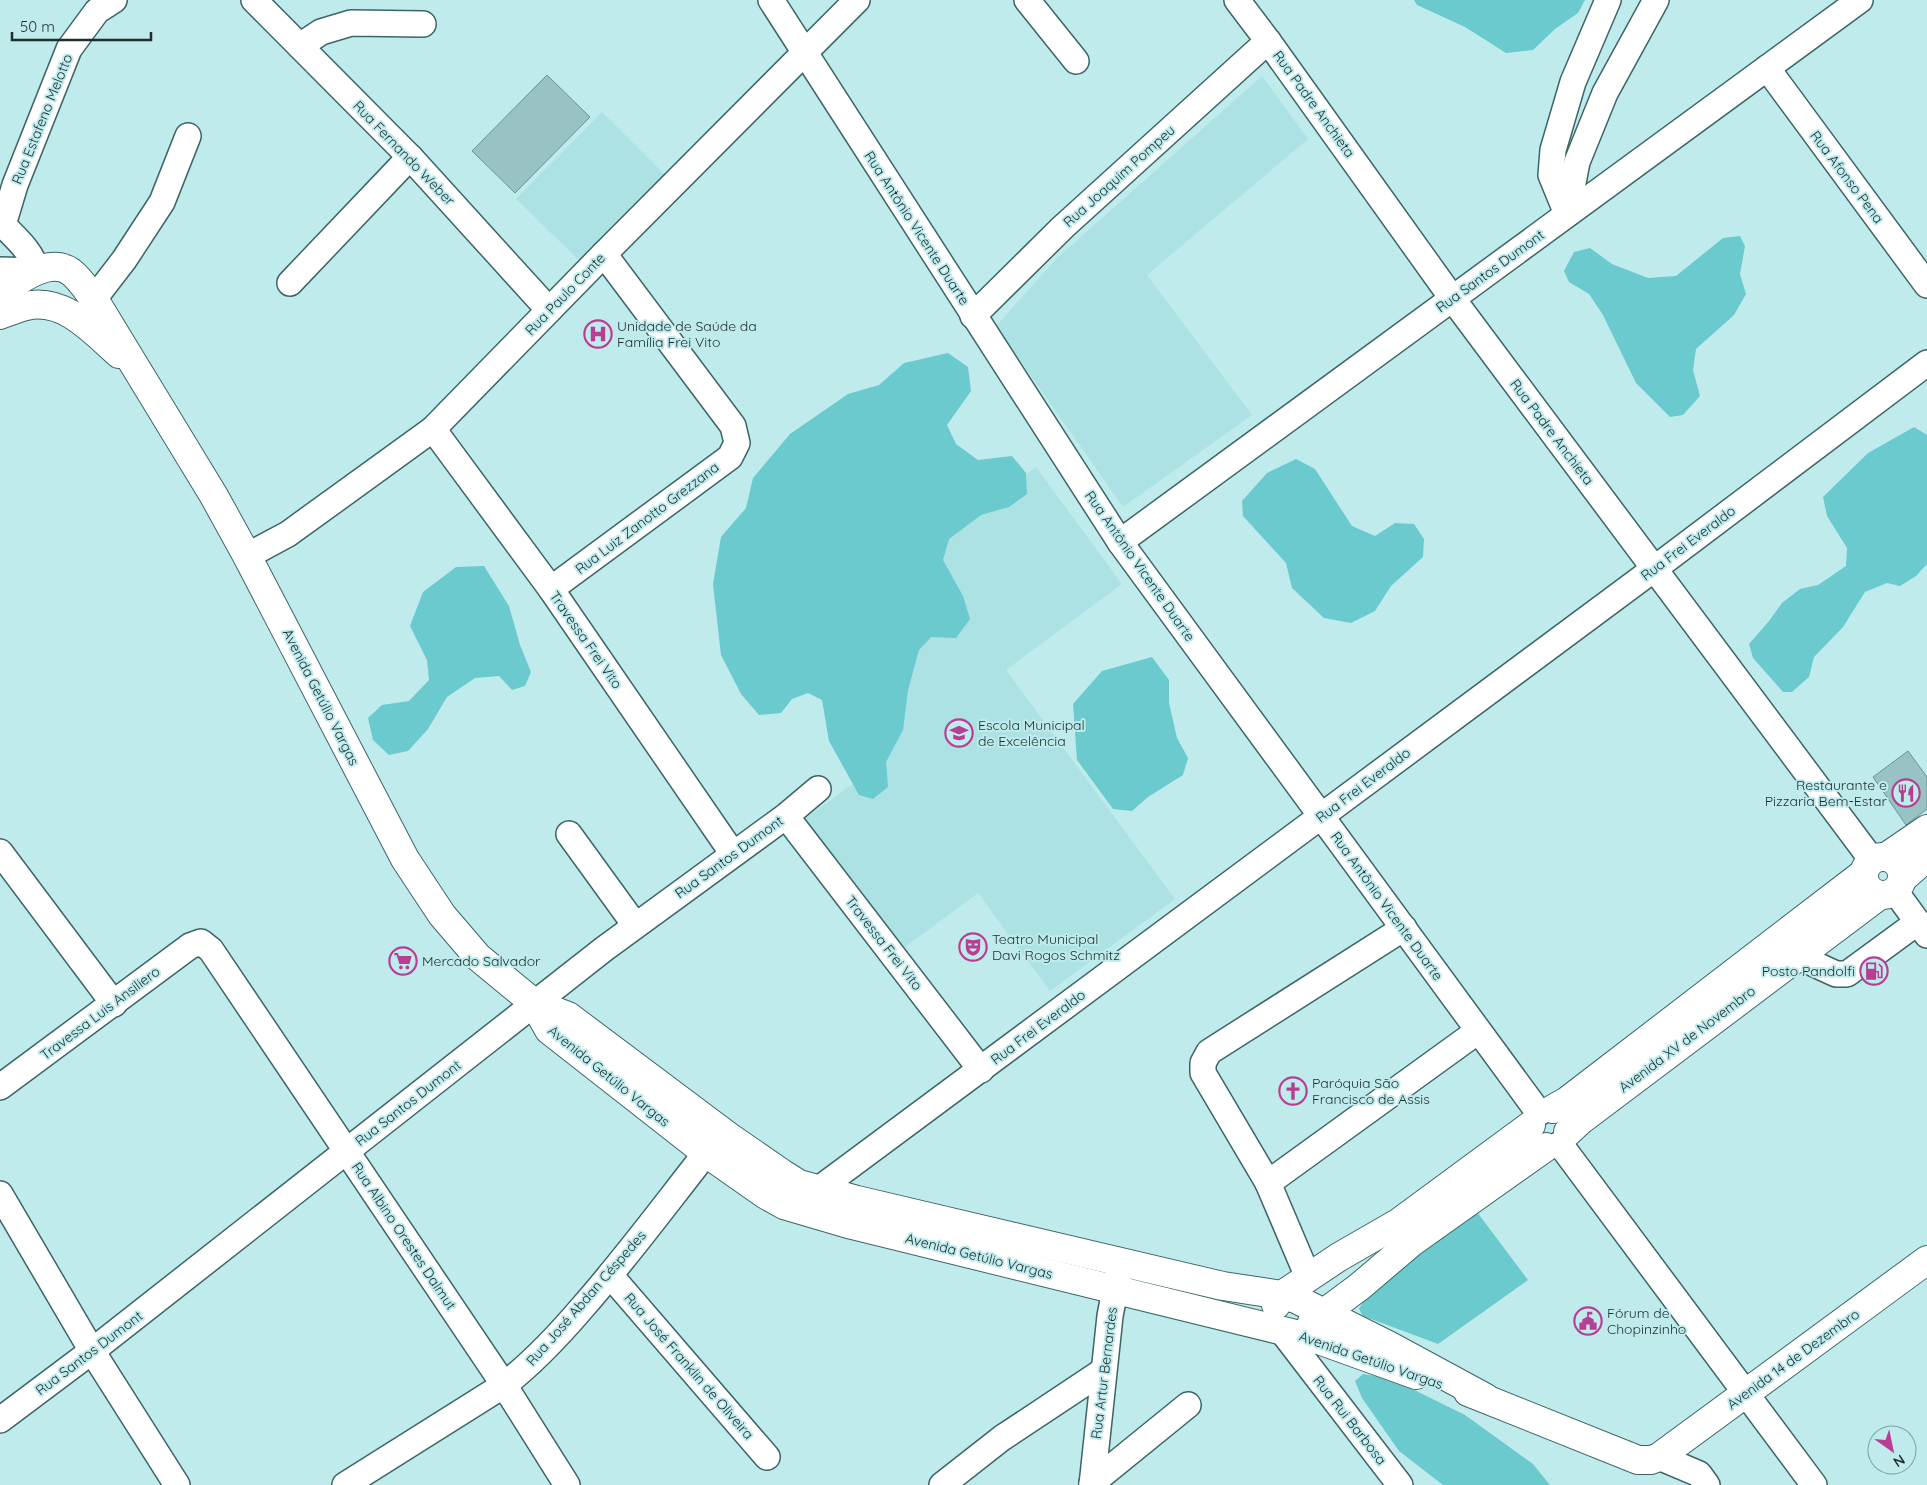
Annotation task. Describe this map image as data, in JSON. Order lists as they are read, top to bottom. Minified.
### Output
{"streets":{"main road":["Avenida Getúlio Vargas","Avenida XV de Novembro","Avenida 14 de Dezembro"],"street":["Rua Padre Anchieta","Rua Estafeno Melotto","Rua Fernando Weber","Rua Joaquim Pompeu","Rua Afonso Pena","Rua Antônio Vicente Duarte","Rua Santos Dumont","Rua Paulo Conte","Rua Luiz Zanotto Grezzana","Rua Frei Everaldo","Travessa Frei Vito","Travessa Luis Ansiliero","Rua Albino Orestes Dalmut","Rua José Abdan Céspedes","Rua José Franklin de Oliveira","Rua Artur Bernardes","Rua Rui Barbosa"]},"crossings":[["Rua Padre Anchieta","Rua Joaquim Pompeu"],["Rua Padre Anchieta","Rua Santos Dumont"],["Rua Padre Anchieta","Rua Frei Everaldo"],["Rua Padre Anchieta","Avenida XV de Novembro"],["Rua Fernando Weber","Rua Paulo Conte"],["Rua Joaquim Pompeu","Rua Antônio Vicente Duarte"],["Rua Afonso Pena","Rua Santos Dumont"],["Rua Antônio Vicente Duarte","Rua Santos Dumont"],["Rua Antônio Vicente Duarte","Rua Paulo Conte"],["Rua Antônio Vicente Duarte","Rua Frei Everaldo"],["Rua Antônio Vicente Duarte","Avenida XV de Novembro"],["Rua Santos Dumont","Travessa Frei Vito"],["Rua Santos Dumont","Avenida Getúlio Vargas"],["Rua Santos Dumont","Rua Albino Orestes Dalmut"],["Rua Paulo Conte","Rua Luiz Zanotto Grezzana"],["Rua Paulo Conte","Travessa Frei Vito"],["Rua Paulo Conte","Avenida Getúlio Vargas"],["Rua Luiz Zanotto Grezzana","Travessa Frei Vito"],["Rua Frei Everaldo","Travessa Frei Vito"],["Rua Frei Everaldo","Avenida Getúlio Vargas"],["Avenida Getúlio Vargas","Avenida XV de Novembro"],["Avenida Getúlio Vargas","Rua José Abdan Céspedes"],["Avenida Getúlio Vargas","Avenida 14 de Dezembro"],["Avenida Getúlio Vargas","Rua Artur Bernardes"],["Avenida Getúlio Vargas","Rua Rui Barbosa"],["Travessa Luis Ansiliero","Rua Albino Orestes Dalmut"],["Avenida XV de Novembro","Rua Rui Barbosa"],["Rua Albino Orestes Dalmut","Rua José Abdan Céspedes"],["Rua José Abdan Céspedes","Rua José Franklin de Oliveira"]],"places":{"hospital":["Unidade de Saúde da Família Frei Vito"],"school or university":["Escola Municipal de Excelência"],"restaurant":["Restaurante e Pizzaria Bem-Estar"],"theatre":["Teatro Municipal Davi Rogos Schmitz"],"supermarket":["Mercado Salvador"],"fuel station":["Posto Pandolfi"],"church":["Paróquia São Francisco de Assis"],"public building":["Fórum de Chopinzinho"]},"scale_bar":"50 m","north":"bottom right"}
